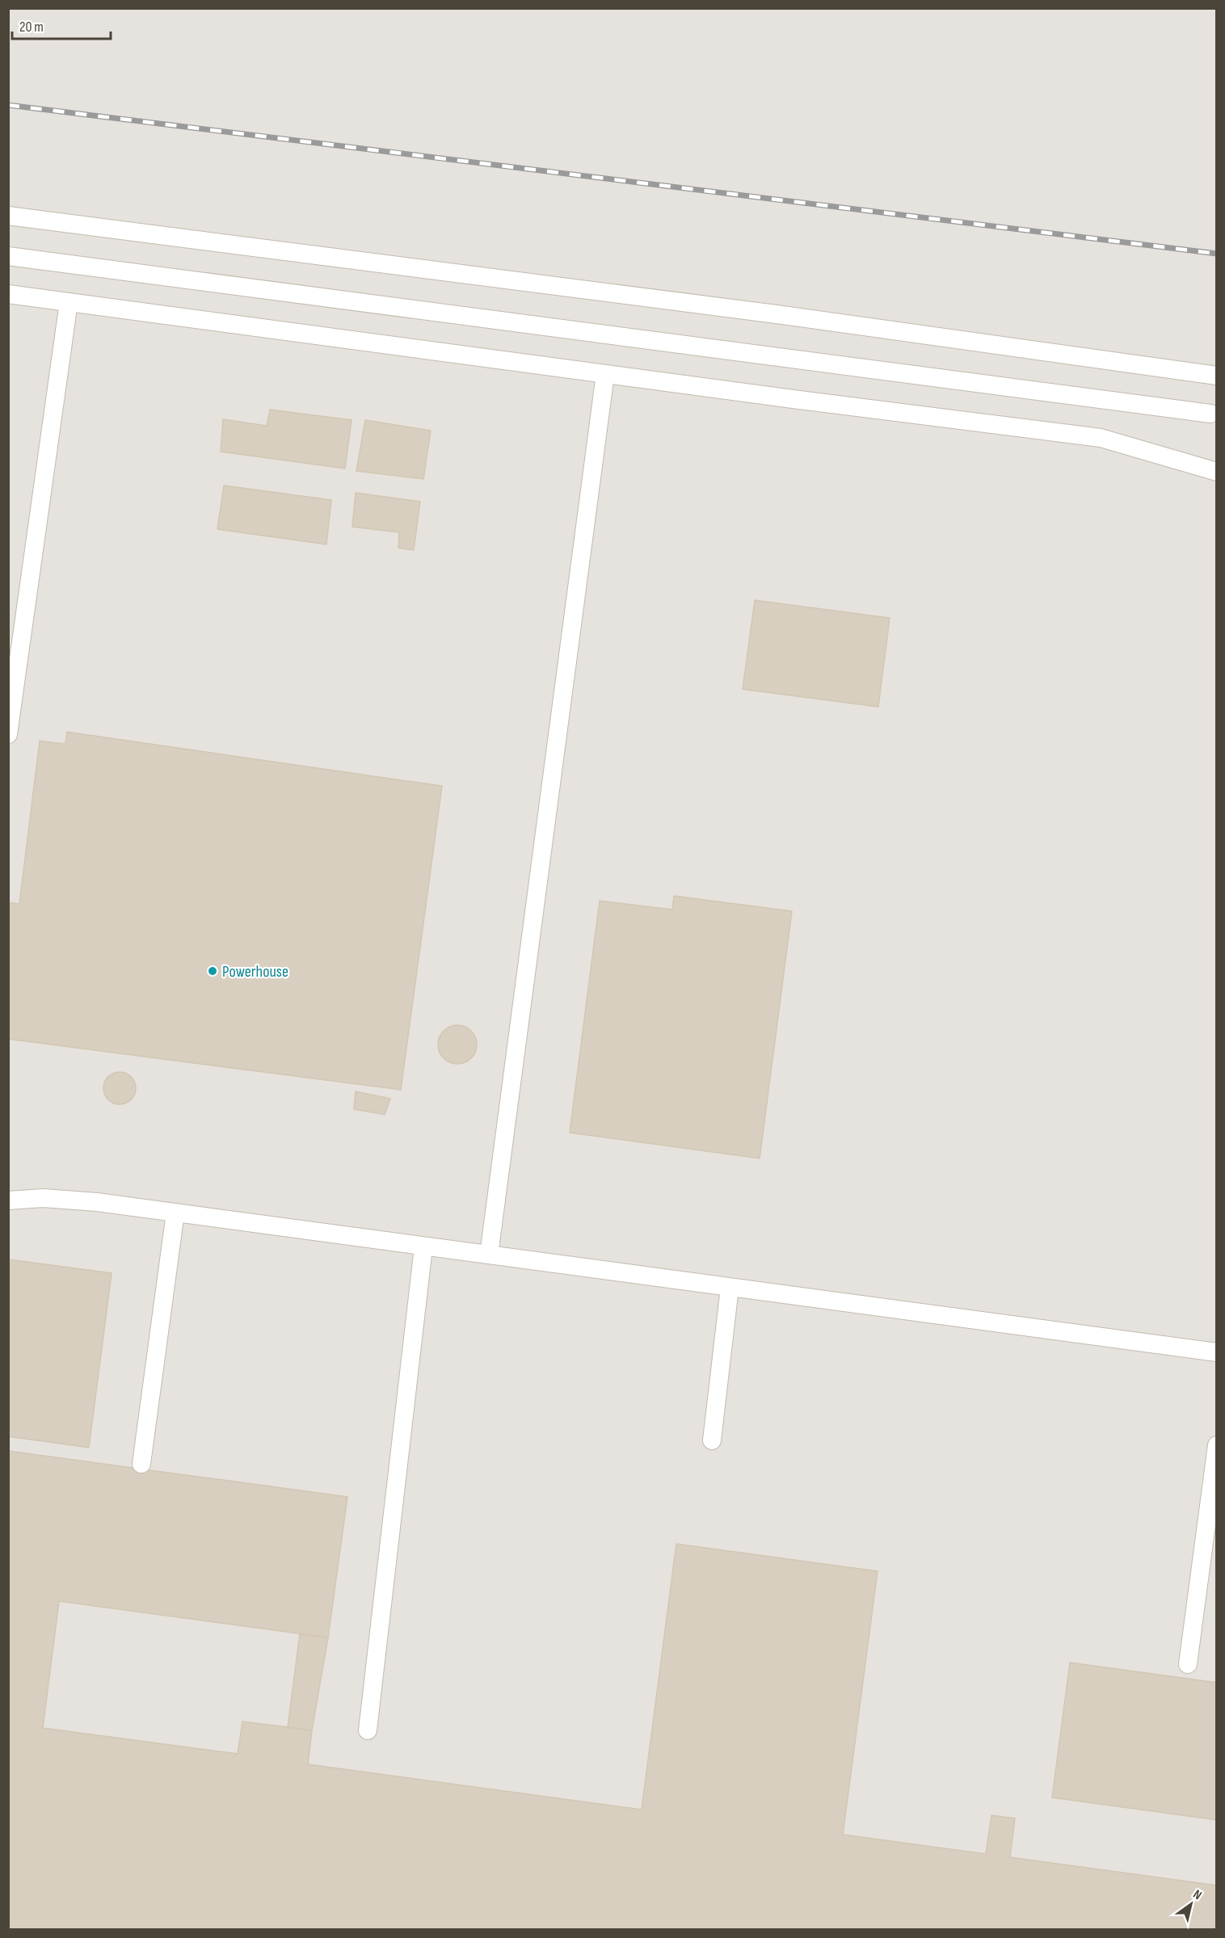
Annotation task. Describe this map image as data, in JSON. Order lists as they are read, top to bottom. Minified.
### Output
{"places":["Powerhouse"],"scale_bar":"20 m","north":"top right"}
